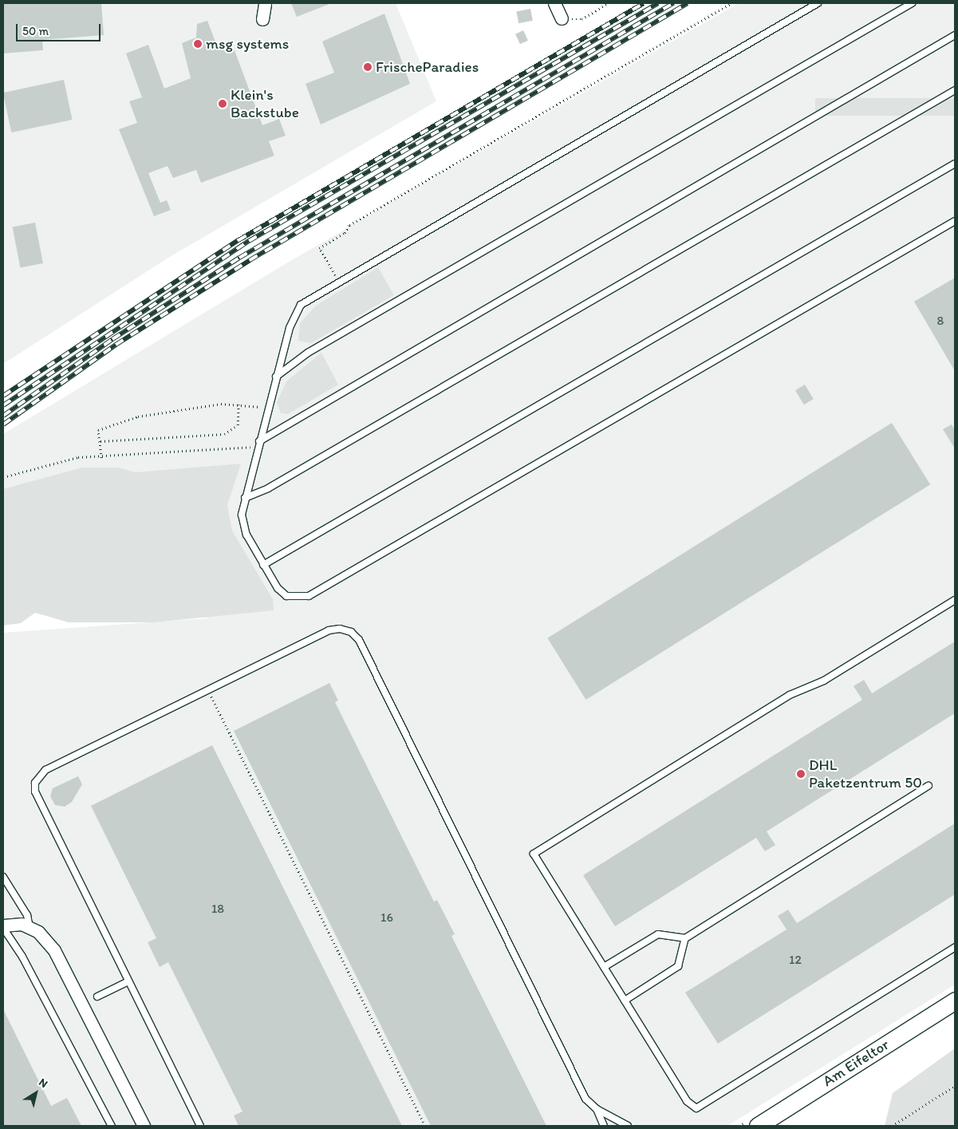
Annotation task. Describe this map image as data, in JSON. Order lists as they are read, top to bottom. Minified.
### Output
{"streets":{"main road":["Am Eifeltor"]},"places":["msg systems","FrischeParadies","Klein's Backstube","DHL Paketzentrum 50"],"house_numbers":["8","18","16","12"],"scale_bar":"50 m","north":"top right"}
